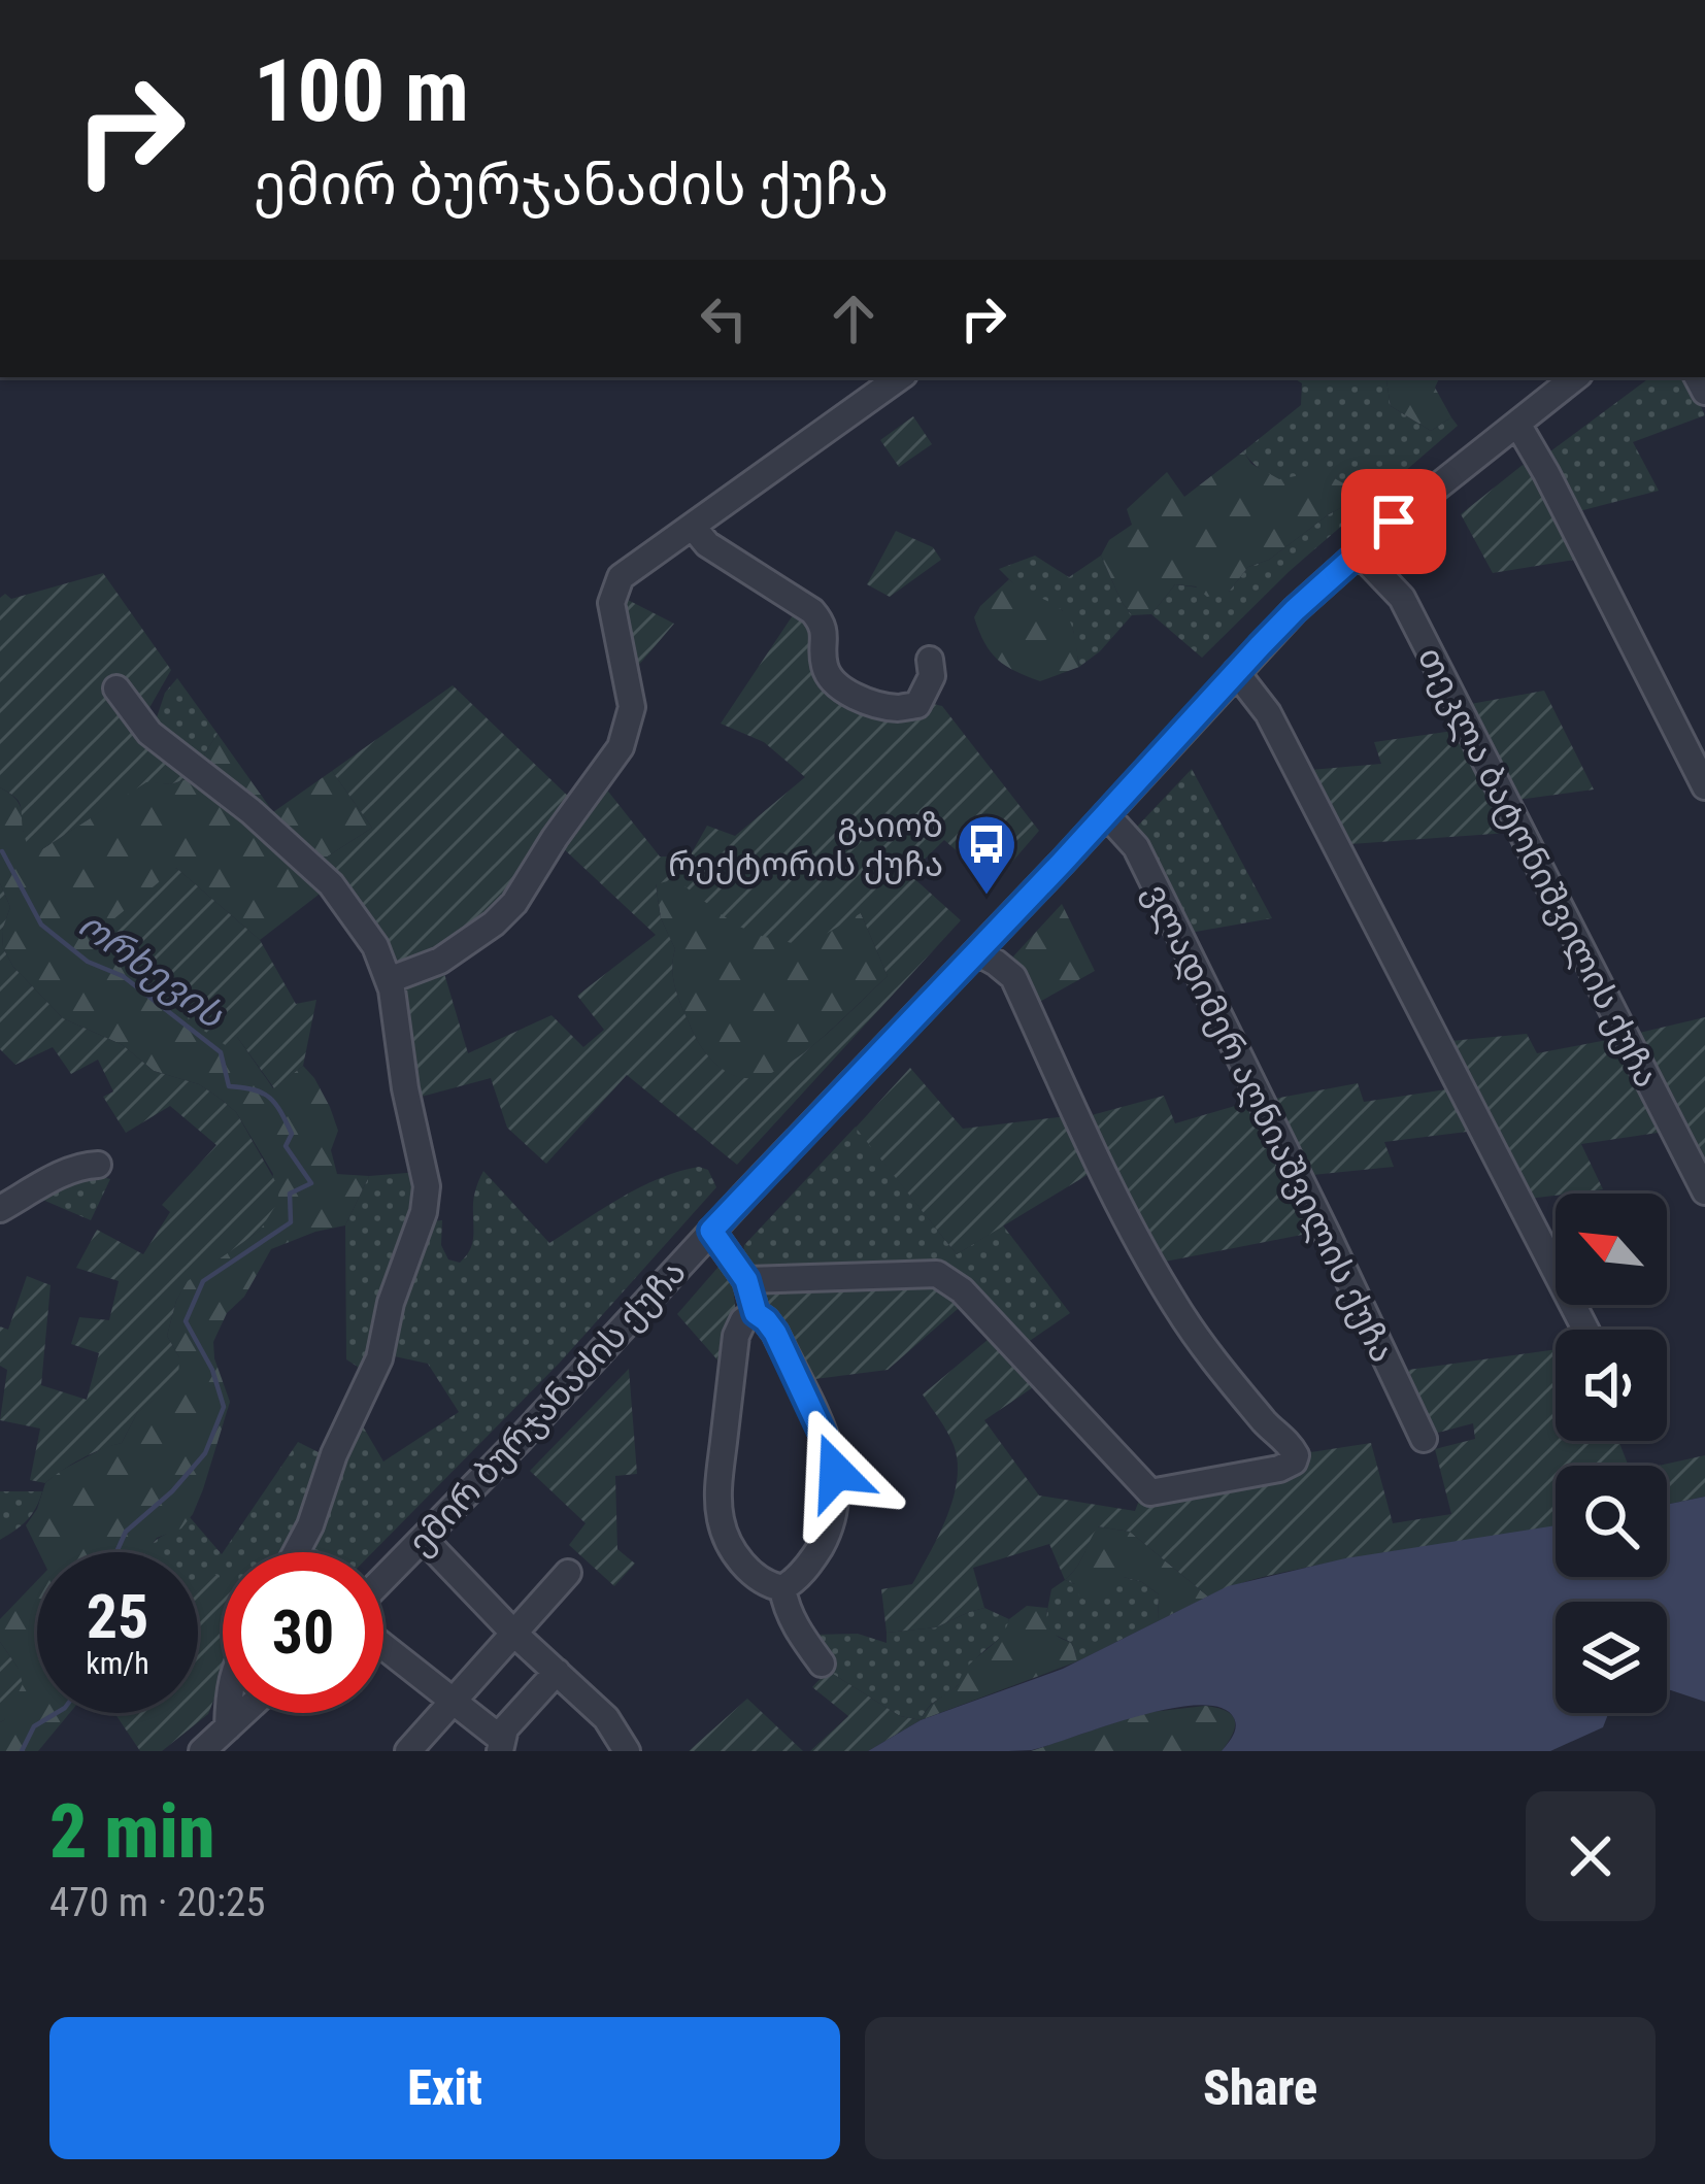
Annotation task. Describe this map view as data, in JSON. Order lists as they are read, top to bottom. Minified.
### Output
{"streets":{"street":["თეკლა ბატონიშვილის ქუჩა","ვლადიმერ აღნიაშვილის ქუჩა","ემირ ბურჯანაძის ქუჩა"]},"crossings":[["თეკლა ბატონიშვილის ქუჩა","ემირ ბურჯანაძის ქუჩა"],["ვლადიმერ აღნიაშვილის ქუჩა","ემირ ბურჯანაძის ქუჩა"]],"water":["ორხევის"],"places":{"bus stop":["გაიოზ რექტორის ქუჩა"]},"north":"top left","page":{"turn":["100 m","ემირ ბურჯანაძის ქუჩა"],"speed":"25 km/h","limit":"30","heading":["2 min","470 m · 20:25"],"buttons":["Exit","Share"]}}
